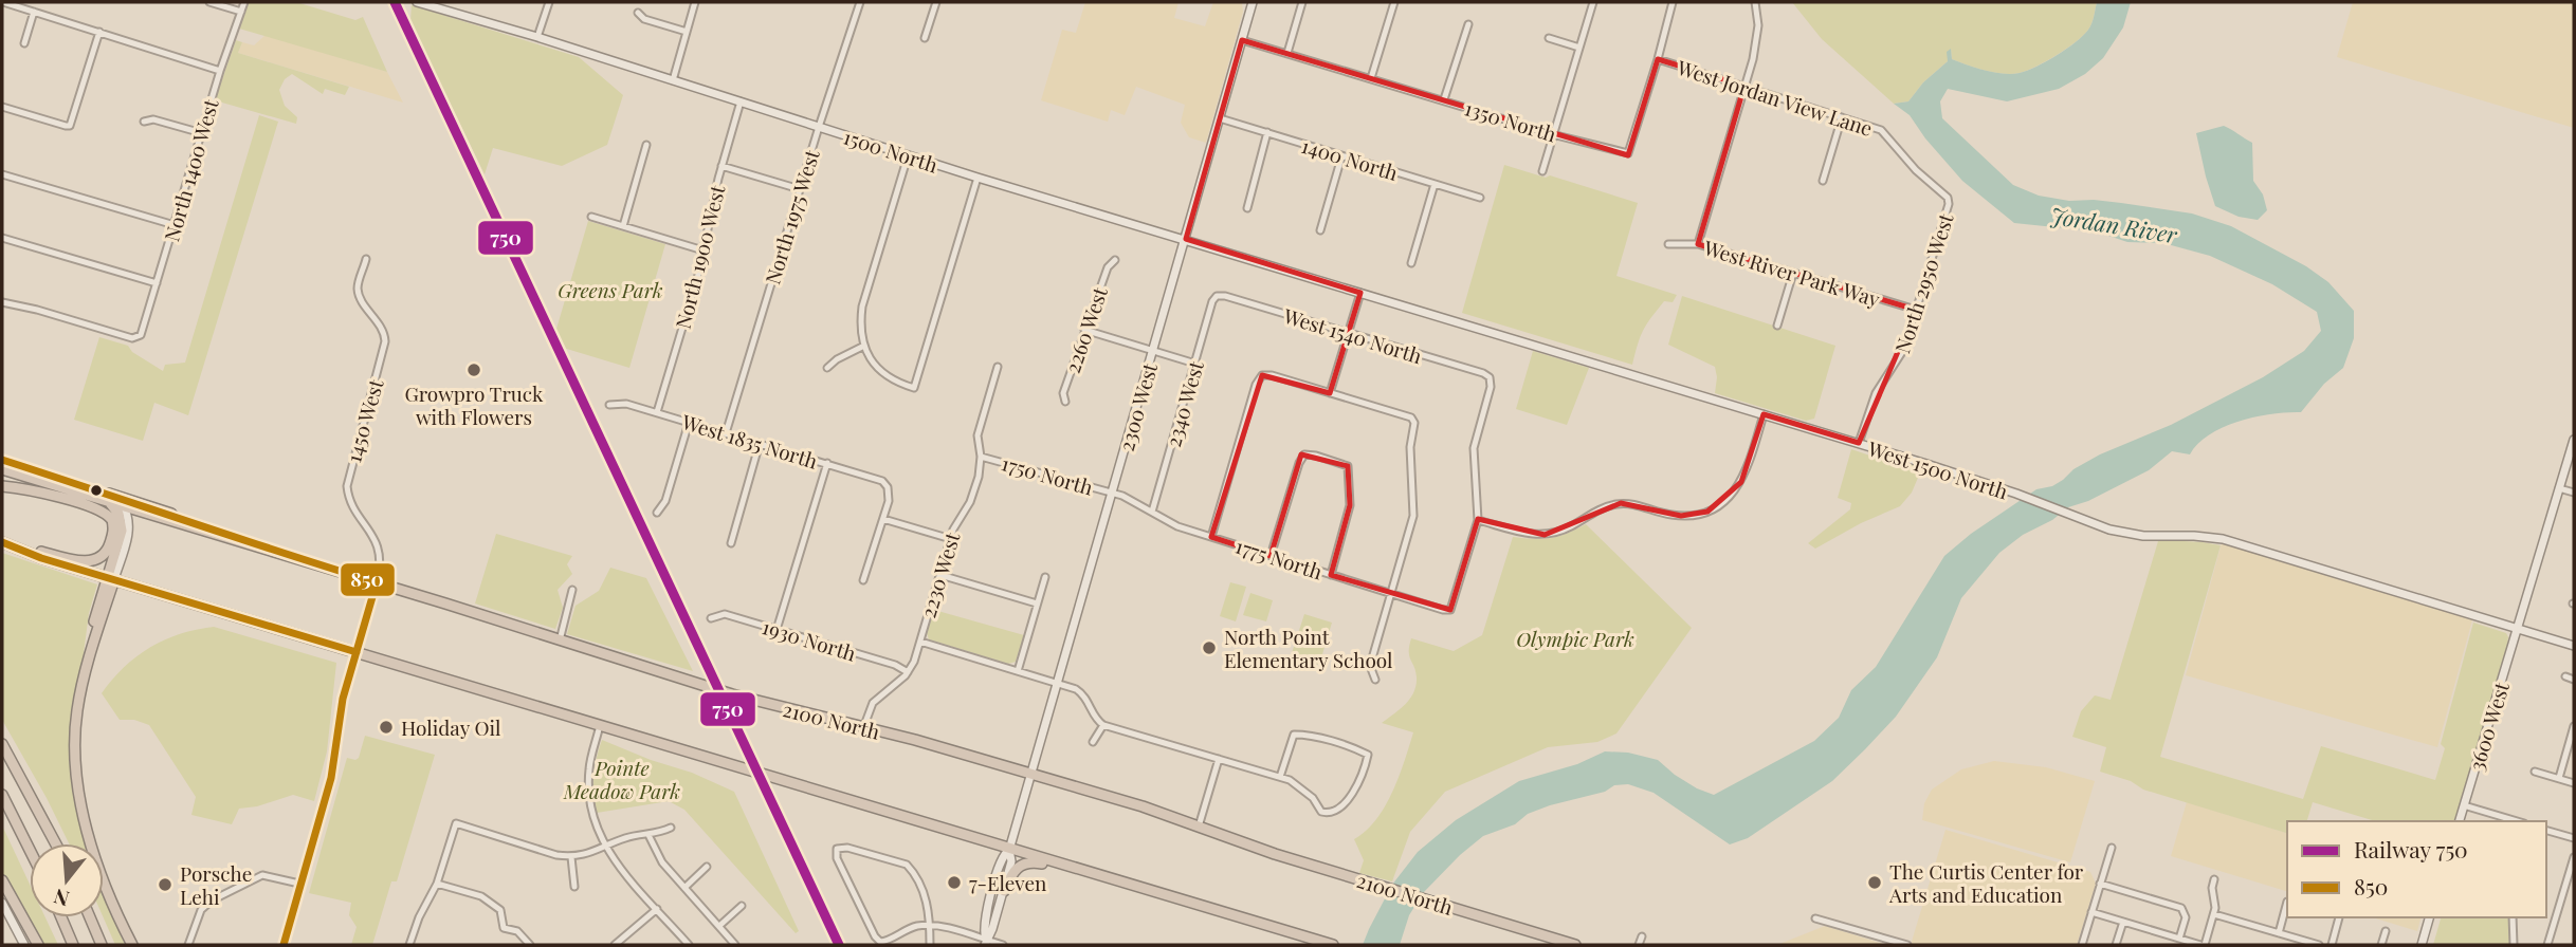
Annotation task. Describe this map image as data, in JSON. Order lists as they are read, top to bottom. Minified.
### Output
{"streets":{"highway":["2100 North"],"street":["West Jordan View Lane","1350 North","1500 North","1400 North","North 1400 West","North 1975 West","North 1900 West","West River Park Way","North 2950 West","2260 West","West 1540 North","2340 West","2300 West","1450 West","West 1835 North","West 1500 North","1750 North","1775 North","2230 West","1930 North","3600 West"]},"crossings":[["West Jordan View Lane","1350 North"],["West Jordan View Lane","North 2950 West"],["1350 North","2300 West"],["1500 North","North 1975 West"],["1500 North","North 1900 West"],["1500 North","2300 West"],["1500 North","West 1500 North"],["1400 North","2300 West"],["North 1975 West","West 1835 North"],["North 1900 West","West 1835 North"],["West River Park Way","North 2950 West"],["North 2950 West","West 1500 North"],["West 1540 North","2340 West"],["West 1540 North","1775 North"],["2340 West","1775 North"],["2300 West","1750 North"],["2300 West","1775 North"],["2300 West","2100 North"],["1450 West","2100 North"],["West 1500 North","3600 West"],["1750 North","1775 North"],["1750 North","2230 West"],["2230 West","1930 North"],["2230 West","2100 North"]],"water":["Jordan River"],"parks":["Greens Park","Olympic Park","Pointe Meadow Park"],"places":["Growpro Truck with Flowers","North Point Elementary School","Holiday Oil","7-Eleven","The Curtis Center for Arts and Education","Porsche Lehi"],"lines":["rail line 750","transit line 850"],"legend":["Railway 750","850"],"north":"bottom"}
